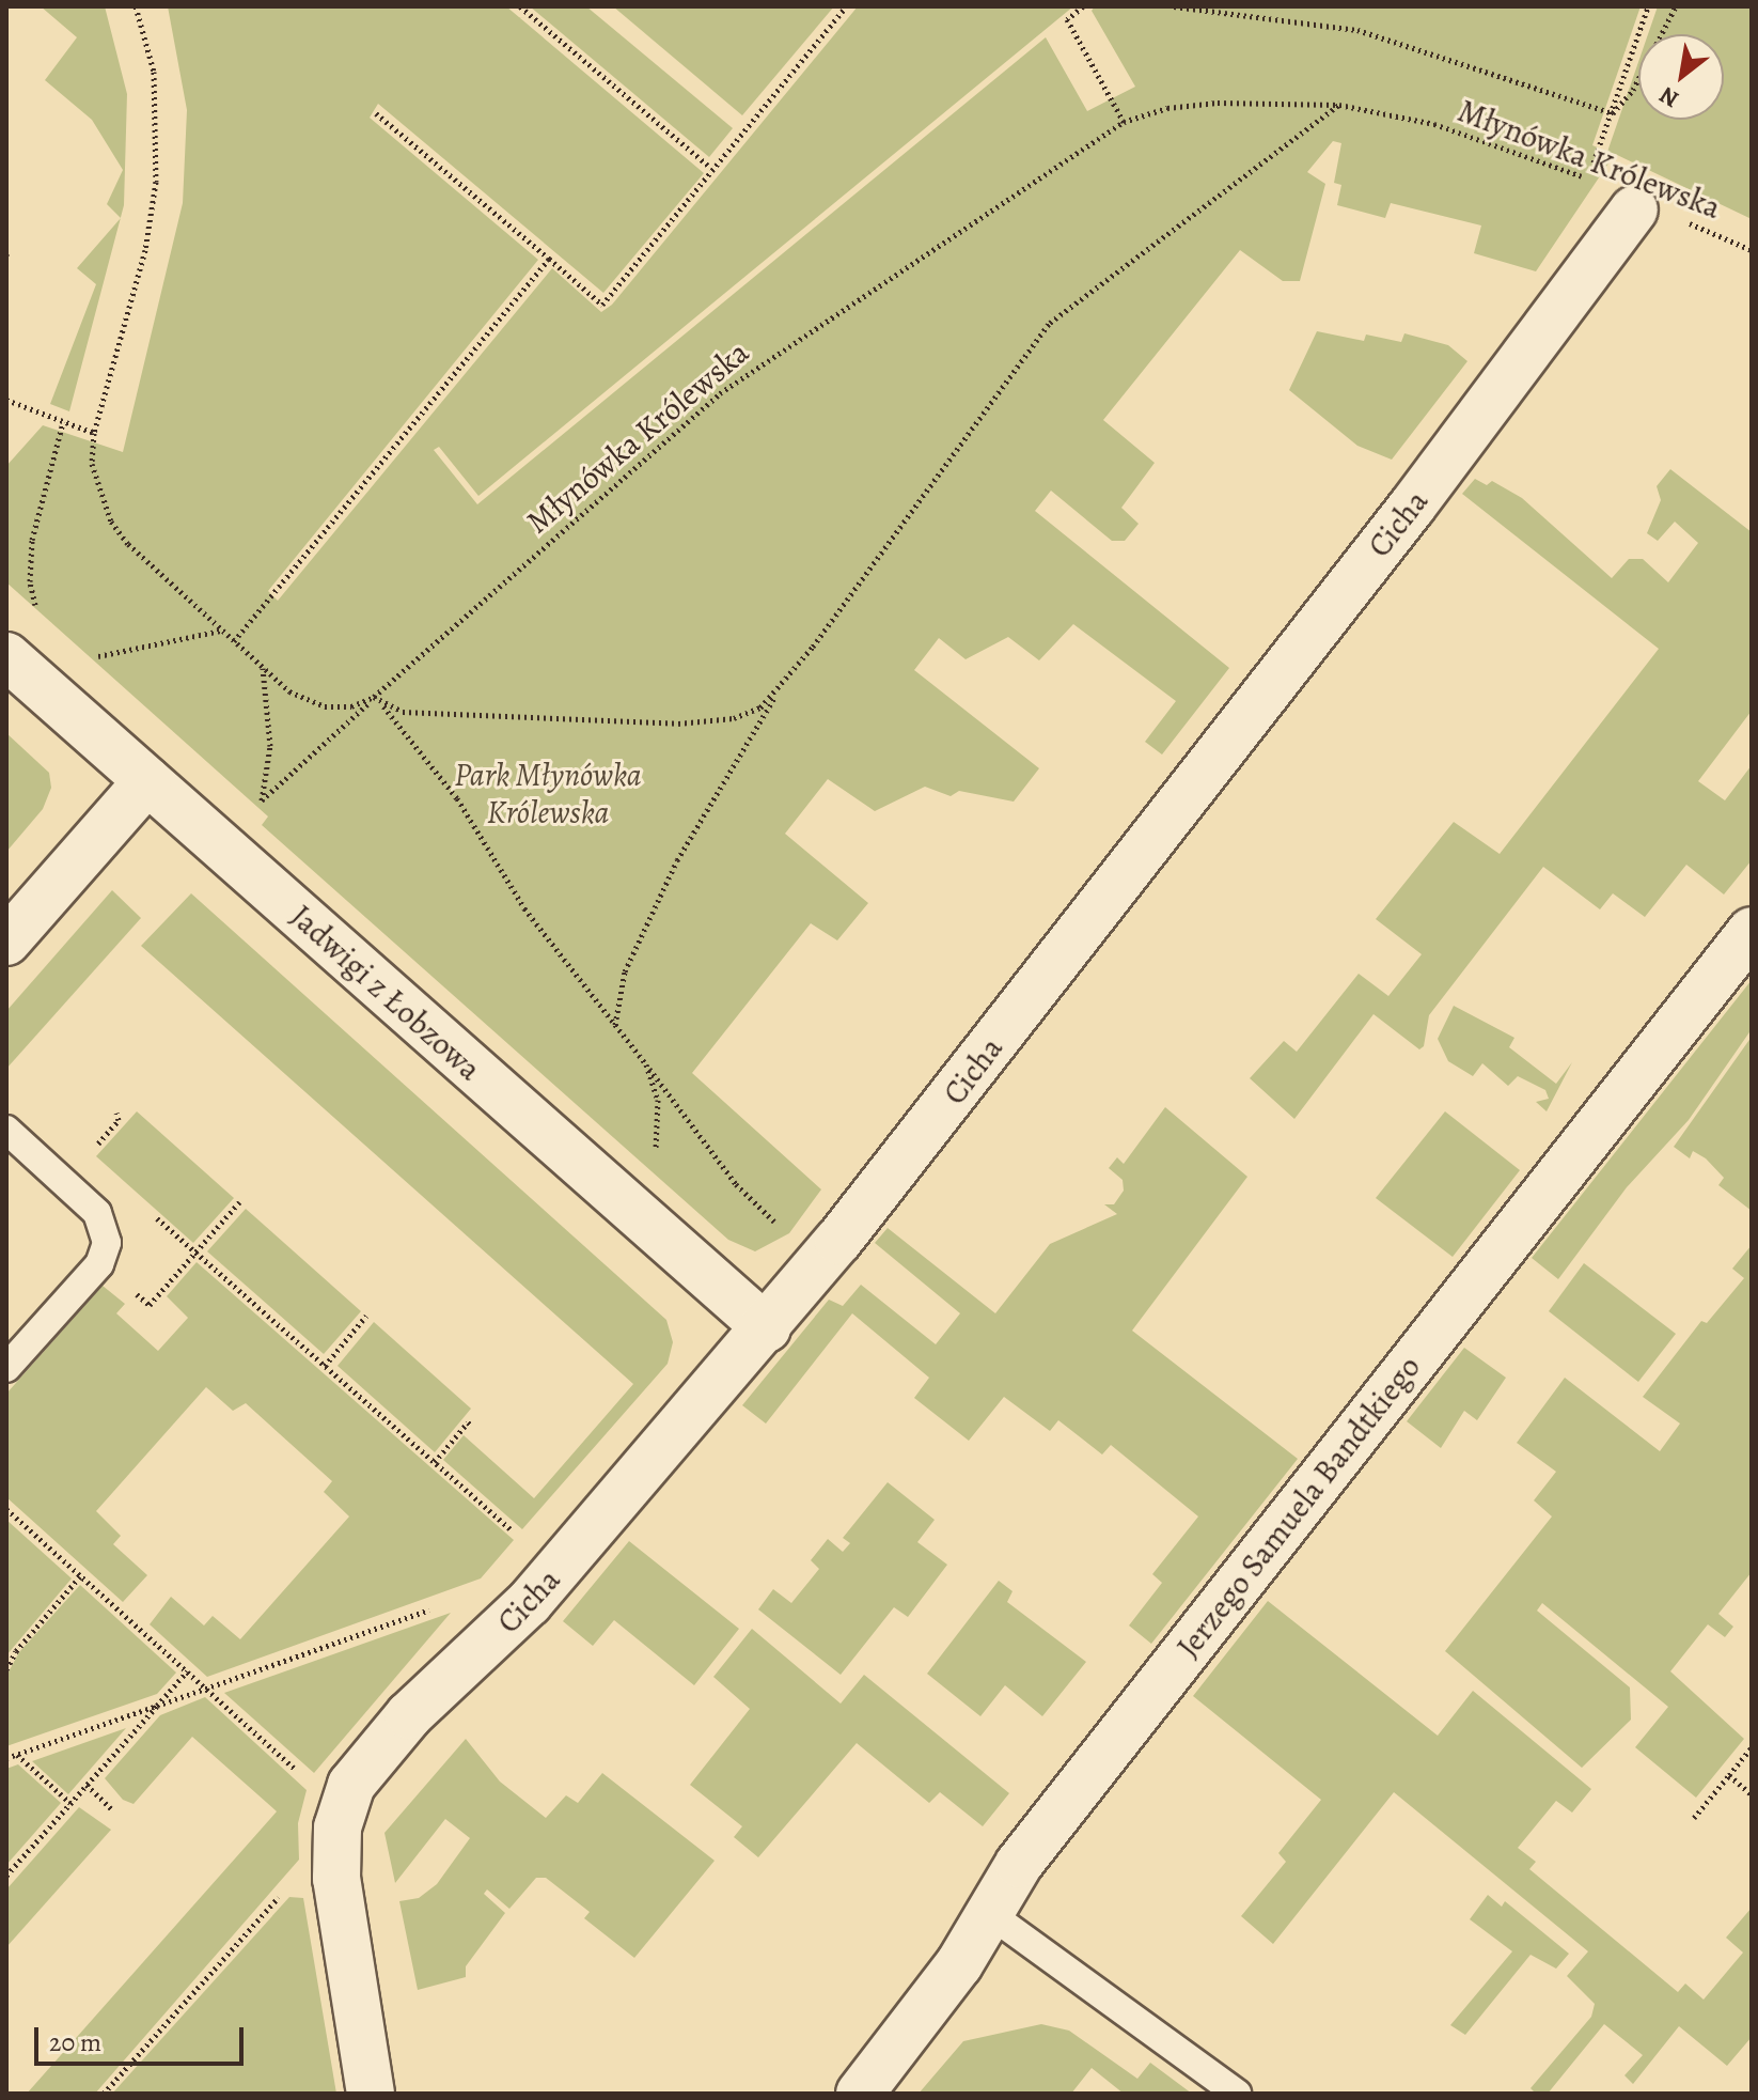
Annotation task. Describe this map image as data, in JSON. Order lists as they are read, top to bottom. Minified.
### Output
{"streets":{"street":["Cicha","Jadwigi z Łobzowa","Jerzego Samuela Bandtkiego"],"path":["Młynówka Królewska"]},"crossings":[["Cicha","Jadwigi z Łobzowa"]],"parks":["Park Młynówka Królewska"],"scale_bar":"20 m","north":"bottom left"}
